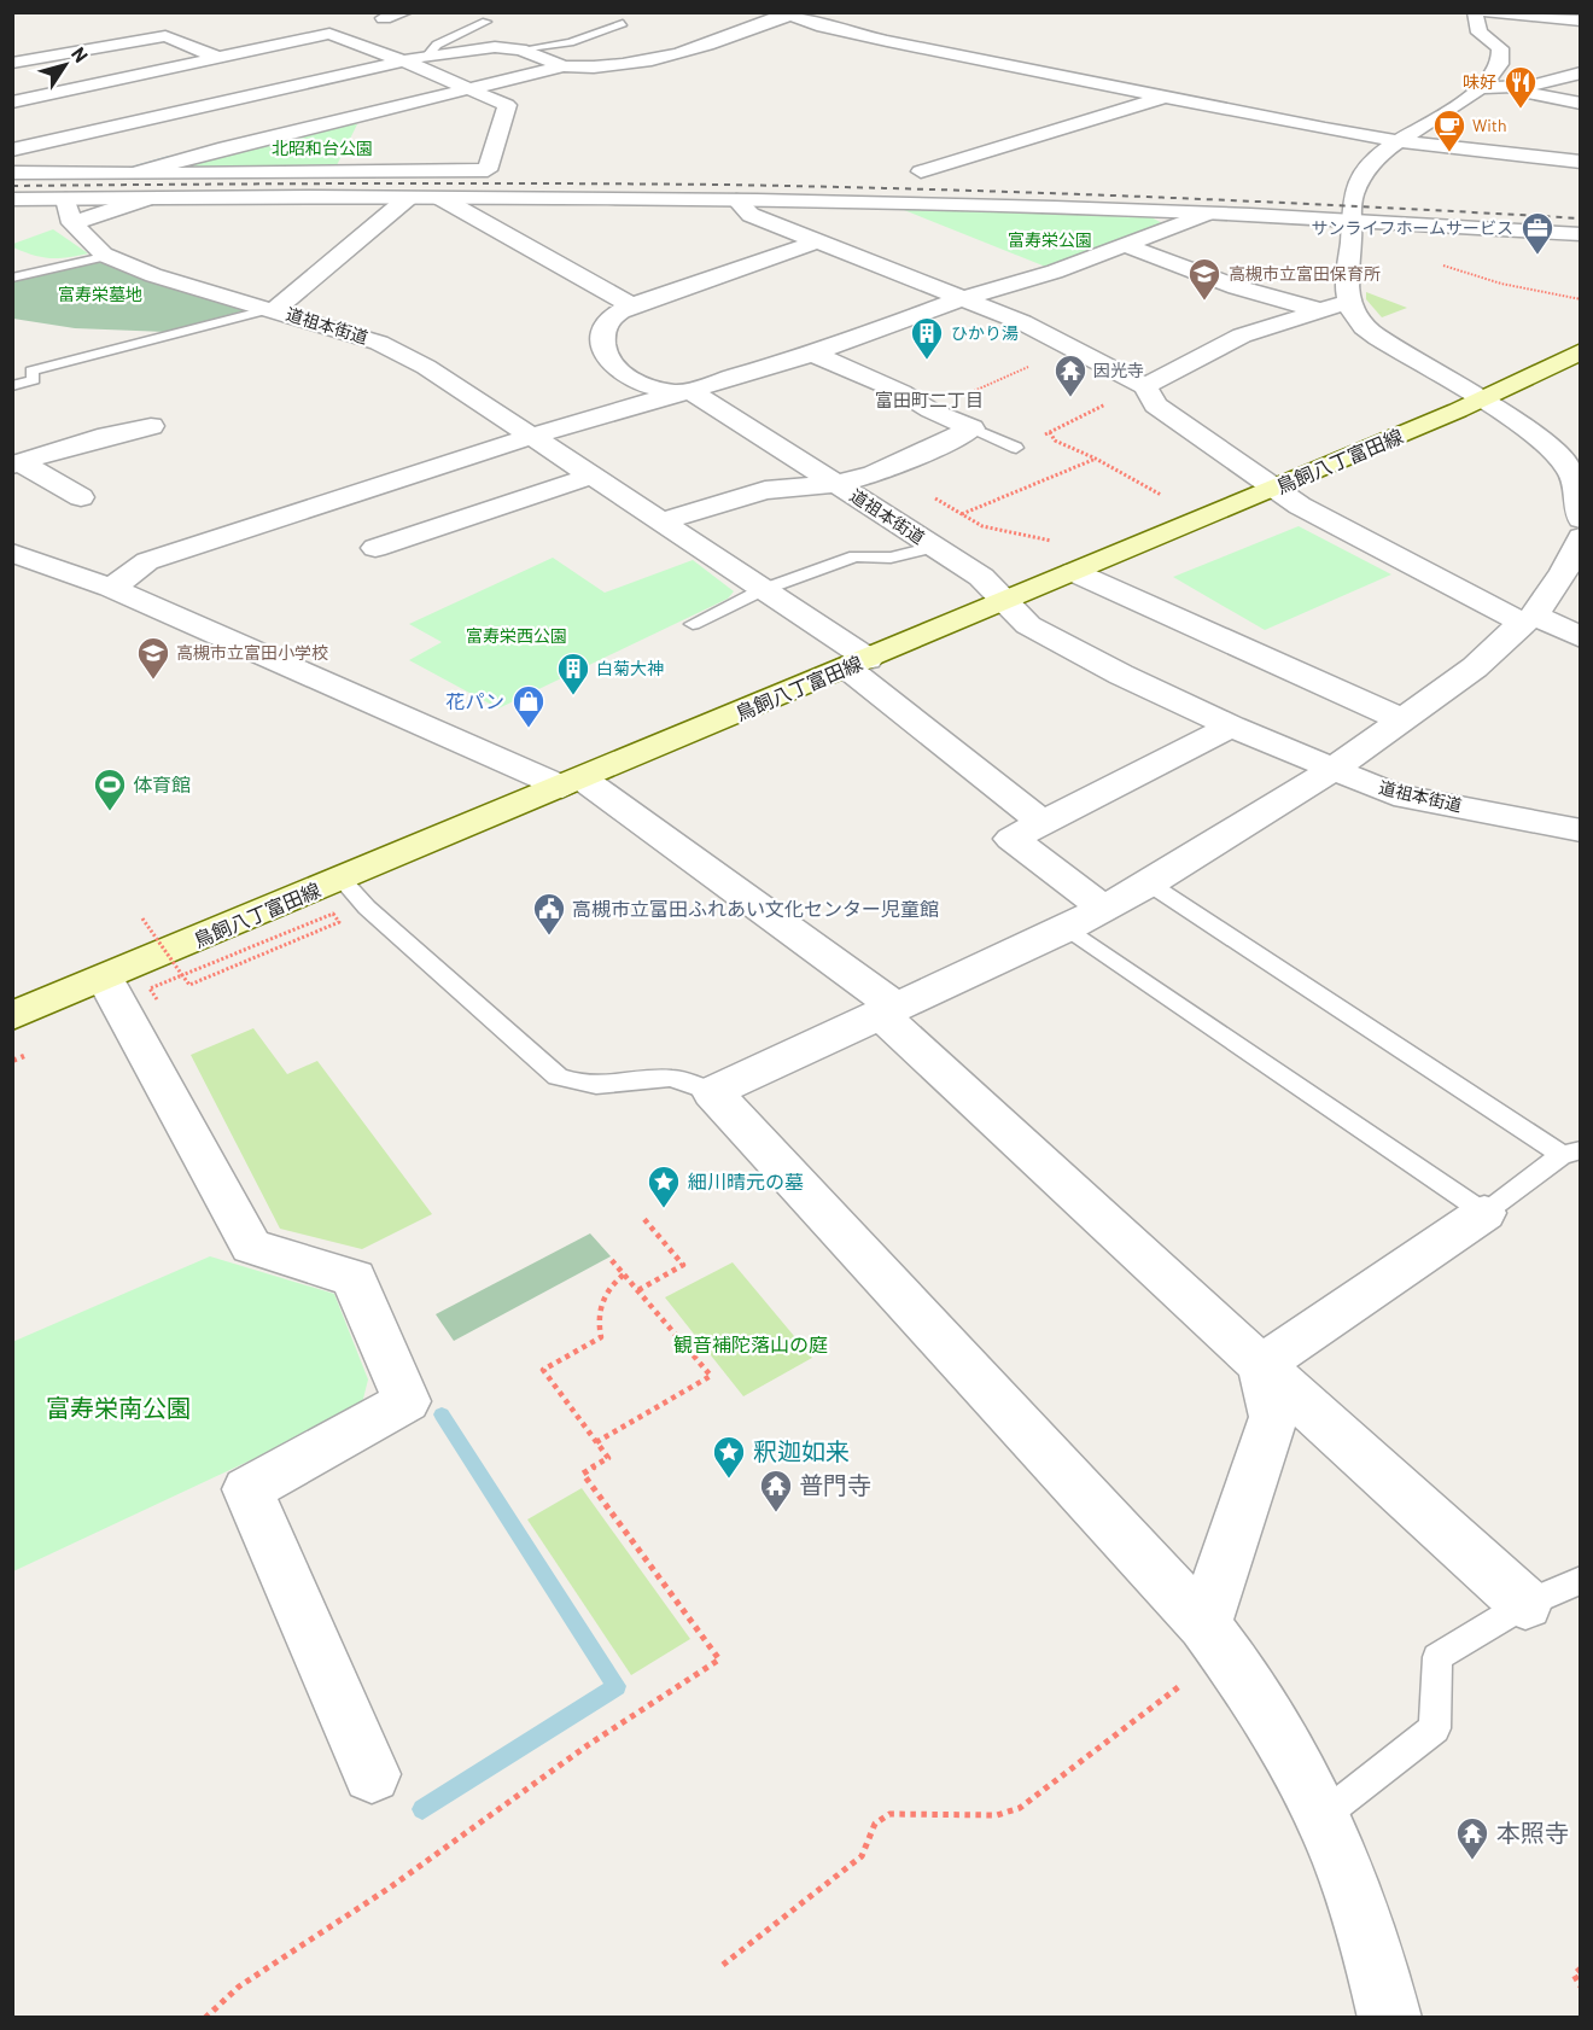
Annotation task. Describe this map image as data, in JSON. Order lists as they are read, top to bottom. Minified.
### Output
{"streets":{"main road":["鳥飼八丁富田線"],"street":["道祖本街道"]},"crossings":[["道祖本街道","鳥飼八丁富田線"]],"districts":["富田町二丁目"],"parks":["北昭和台公園","富寿栄公園","富寿栄墓地","富寿栄西公園","観音補陀落山の庭","富寿栄南公園"],"places":{"restaurant":["味好"],"cafe":["With"],"office":["サンライフホームサービス"],"school or university":["高槻市立富田保育所","高槻市立富田小学校"],"building":["ひかり湯","白菊大神"],"temple":["因光寺","普門寺","本照寺"],"shop":["花パン"],"sports":["体育館"],"public building":["高槻市立富田ふれあい文化センター児童館"],"place":["細川晴元の墓","釈迦如来"]},"north":"top right"}
